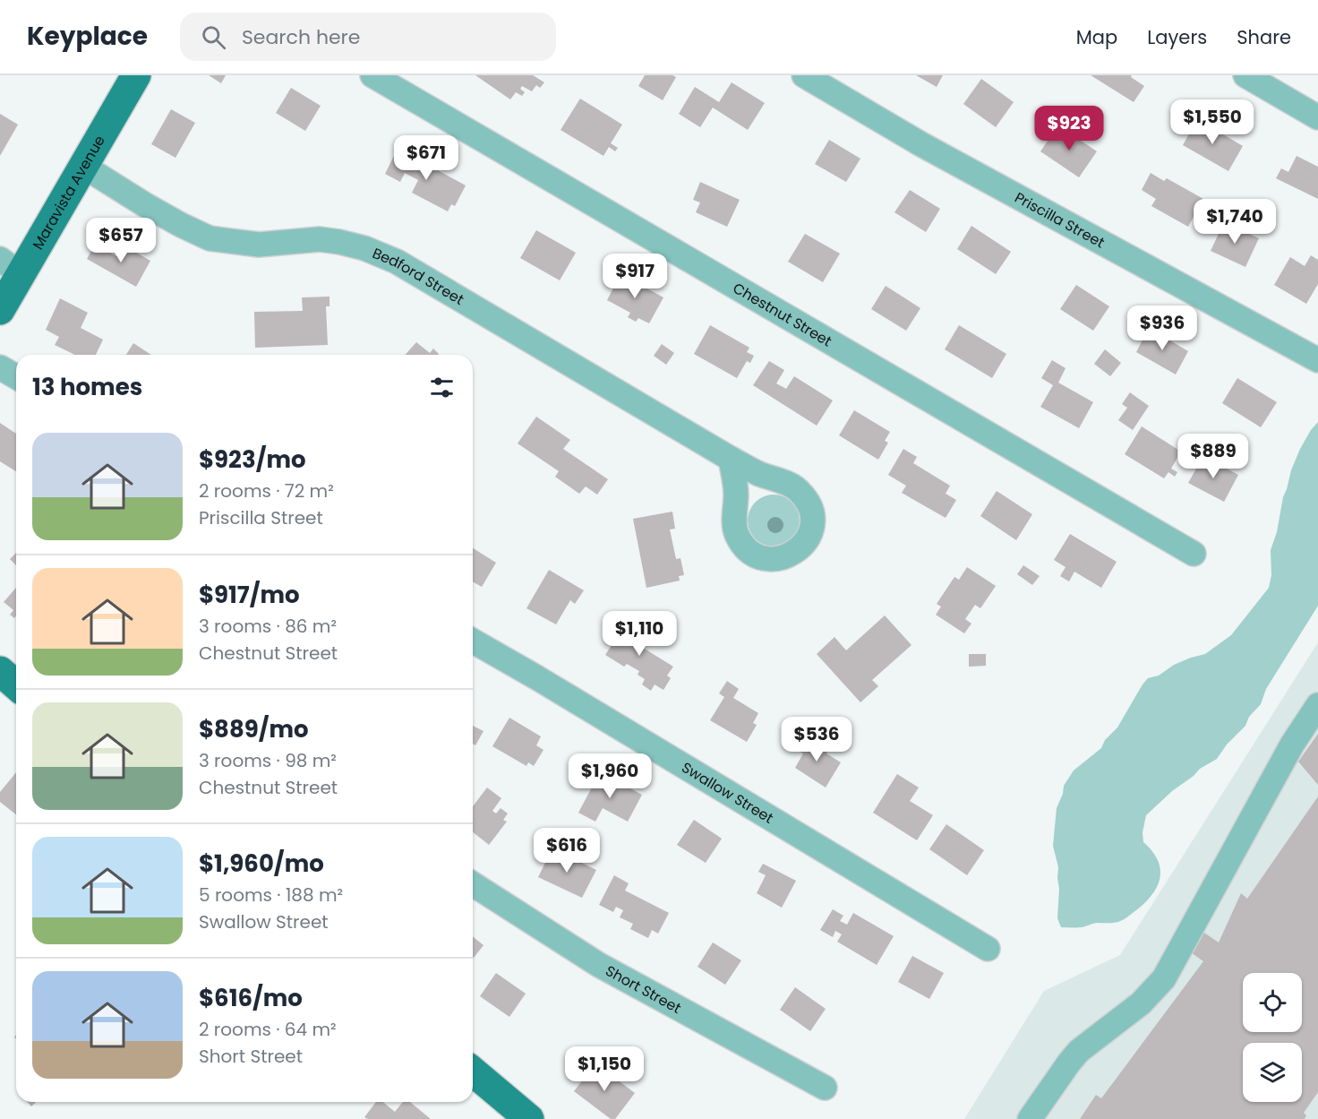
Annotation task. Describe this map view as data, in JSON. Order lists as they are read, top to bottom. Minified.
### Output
{"streets":{"main road":["Maravista Avenue"],"street":["Priscilla Street","Bedford Street","Chestnut Street","Swallow Street","Short Street"]},"crossings":[["Maravista Avenue","Bedford Street"]],"page":{"header":"Keyplace","search":"Search here","nav":["Map","Layers","Share"],"price":["$1,550","$923","$671","$1,740","$657","$917","$936","$889","$1,110","$536","$1,960","$616","$1,150"],"heading":"13 homes","list":[{"name":"$923/mo","note":"2 rooms · 72 m² · Priscilla Street"},{"name":"$917/mo","note":"3 rooms · 86 m² · Chestnut Street"},{"name":"$889/mo","note":"3 rooms · 98 m² · Chestnut Street"},{"name":"$1,960/mo","note":"5 rooms · 188 m² · Swallow Street"},{"name":"$616/mo","note":"2 rooms · 64 m² · Short Street"}]}}
